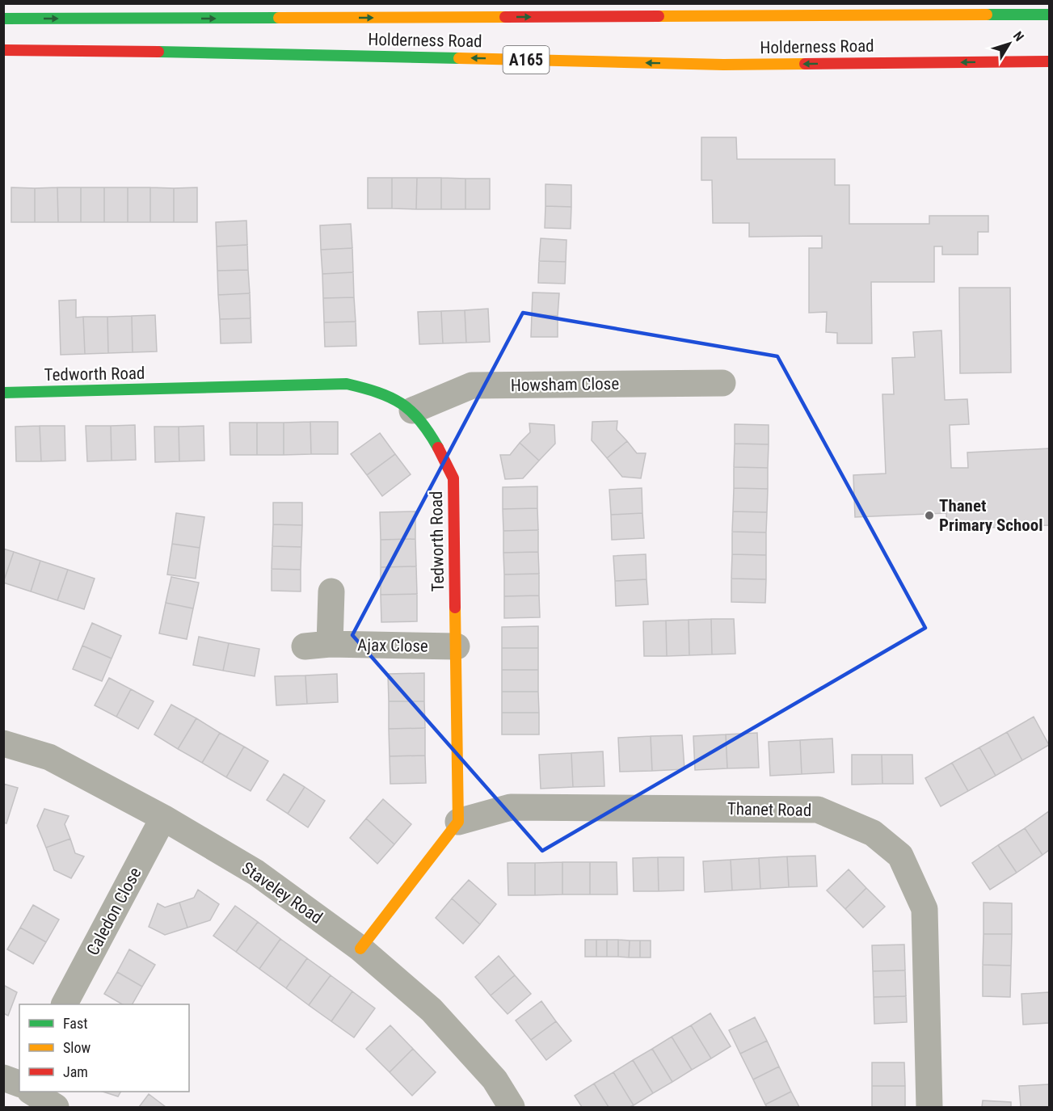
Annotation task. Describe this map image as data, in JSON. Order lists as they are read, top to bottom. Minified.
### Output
{"streets":{"main road":["Holderness Road","A165","Tedworth Road"],"street":["Howsham Close","Ajax Close","Thanet Road","Staveley Road","Caledon Close"]},"crossings":[["Tedworth Road","Howsham Close"],["Tedworth Road","Ajax Close"],["Tedworth Road","Thanet Road"],["Staveley Road","Caledon Close"]],"places":["Thanet Primary School"],"legend":["Fast","Slow","Jam"],"north":"top right"}
